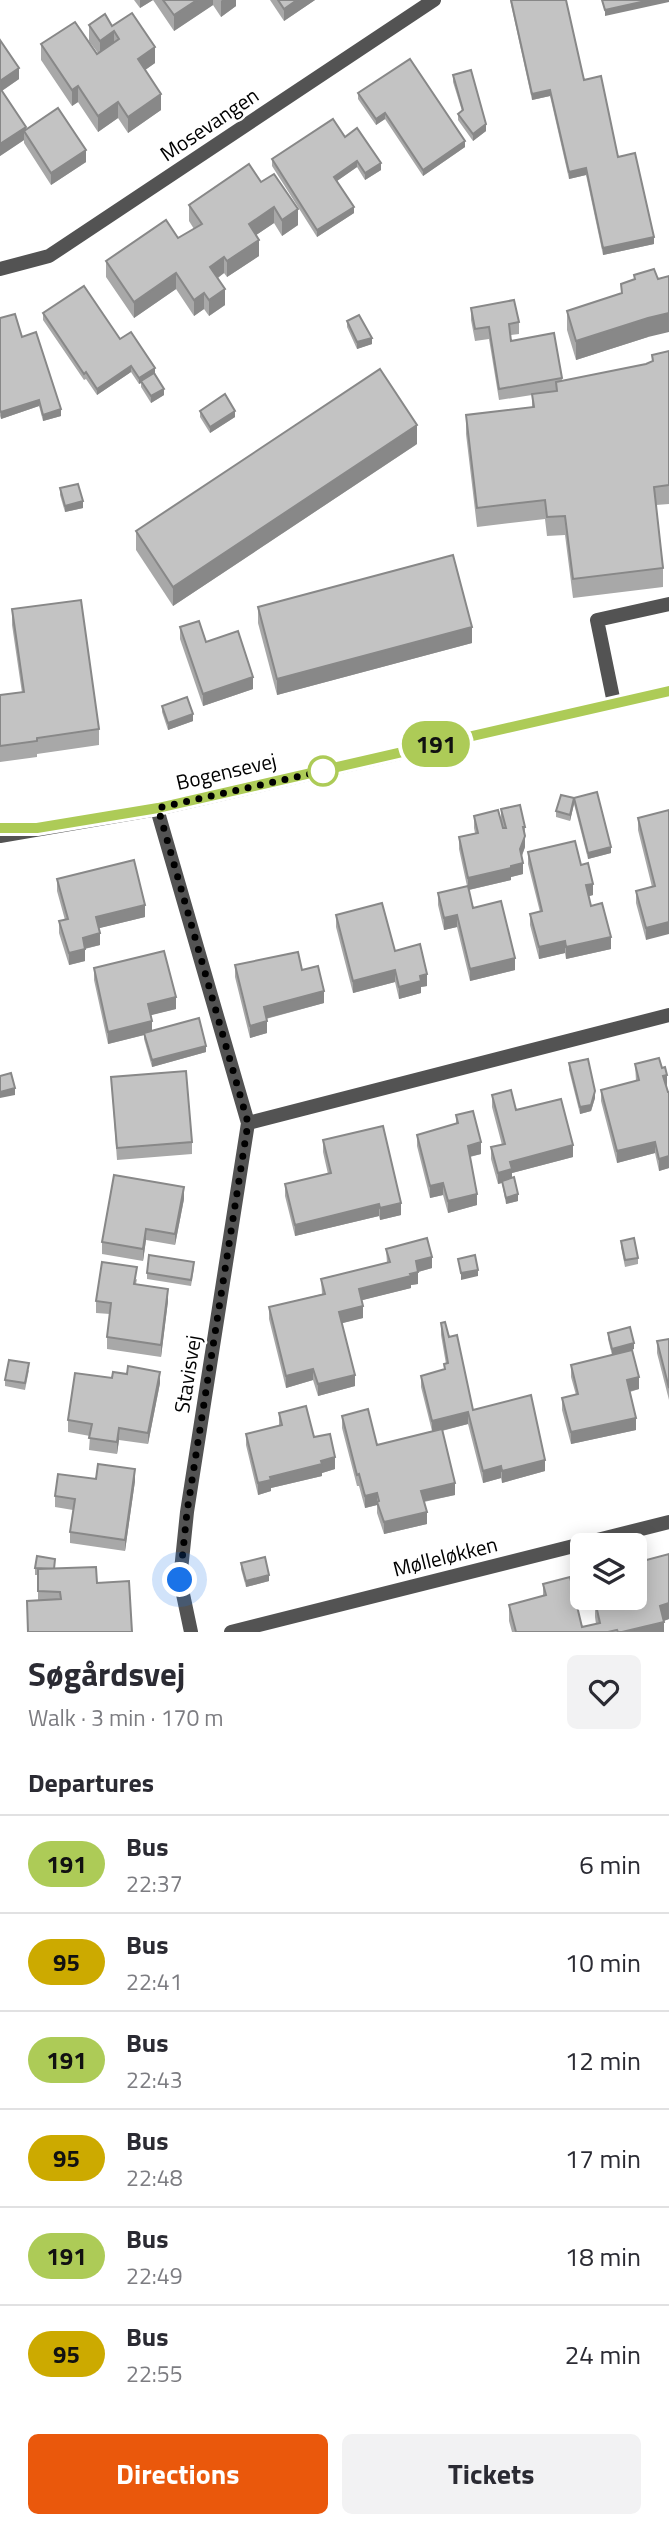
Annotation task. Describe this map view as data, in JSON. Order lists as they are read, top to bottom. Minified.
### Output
{"streets":{"street":["Mosevangen","Bogensevej","Stavisvej","Mølleløkken"]},"crossings":[["Bogensevej","Stavisvej"]],"lines":["bus line 191"],"page":{"on_map":"191","heading":[["Søgårdsvej","Walk · 3 min · 170 m"],"Departures"],"list":[{"mark":"191","name":"Bus","note":"22:37","value":"6 min"},{"mark":"95","name":"Bus","note":"22:41","value":"10 min"},{"mark":"191","name":"Bus","note":"22:43","value":"12 min"},{"mark":"95","name":"Bus","note":"22:48","value":"17 min"},{"mark":"191","name":"Bus","note":"22:49","value":"18 min"},{"mark":"95","name":"Bus","note":"22:55","value":"24 min"}],"buttons":["Directions","Tickets"]}}
